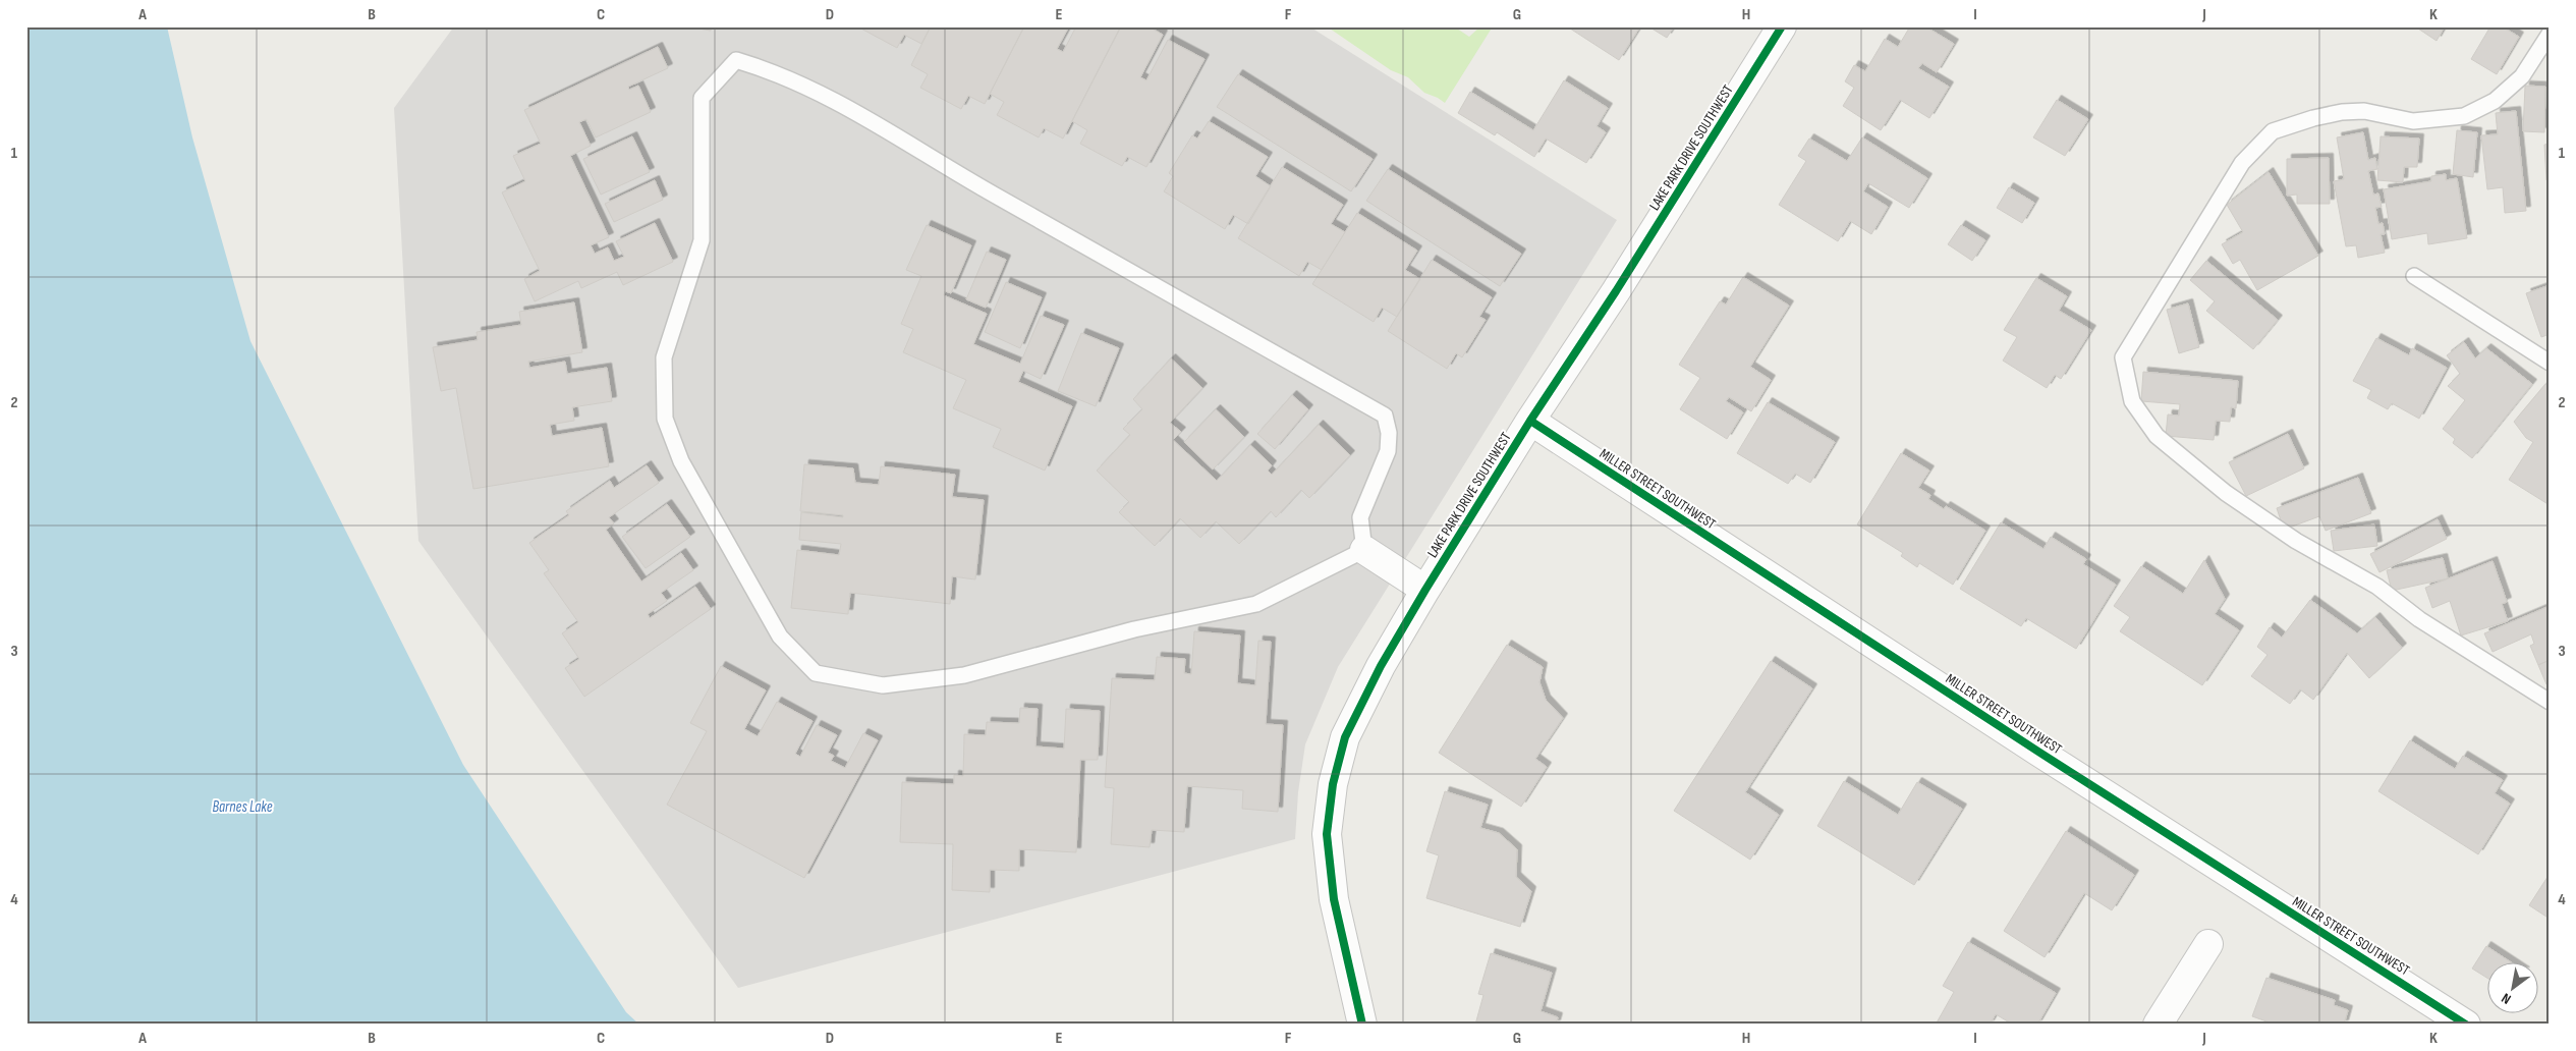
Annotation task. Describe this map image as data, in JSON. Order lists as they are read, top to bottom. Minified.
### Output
{"streets":{"street":["LAKE PARK DRIVE SOUTHWEST","MILLER STREET SOUTHWEST"]},"crossings":[["LAKE PARK DRIVE SOUTHWEST","MILLER STREET SOUTHWEST"]],"water":["Barnes Lake"],"north":"bottom left","grid":{"columns":["A","B","C","D","E","F","G","H","I","J","K"],"rows":["1","2","3","4"]}}
